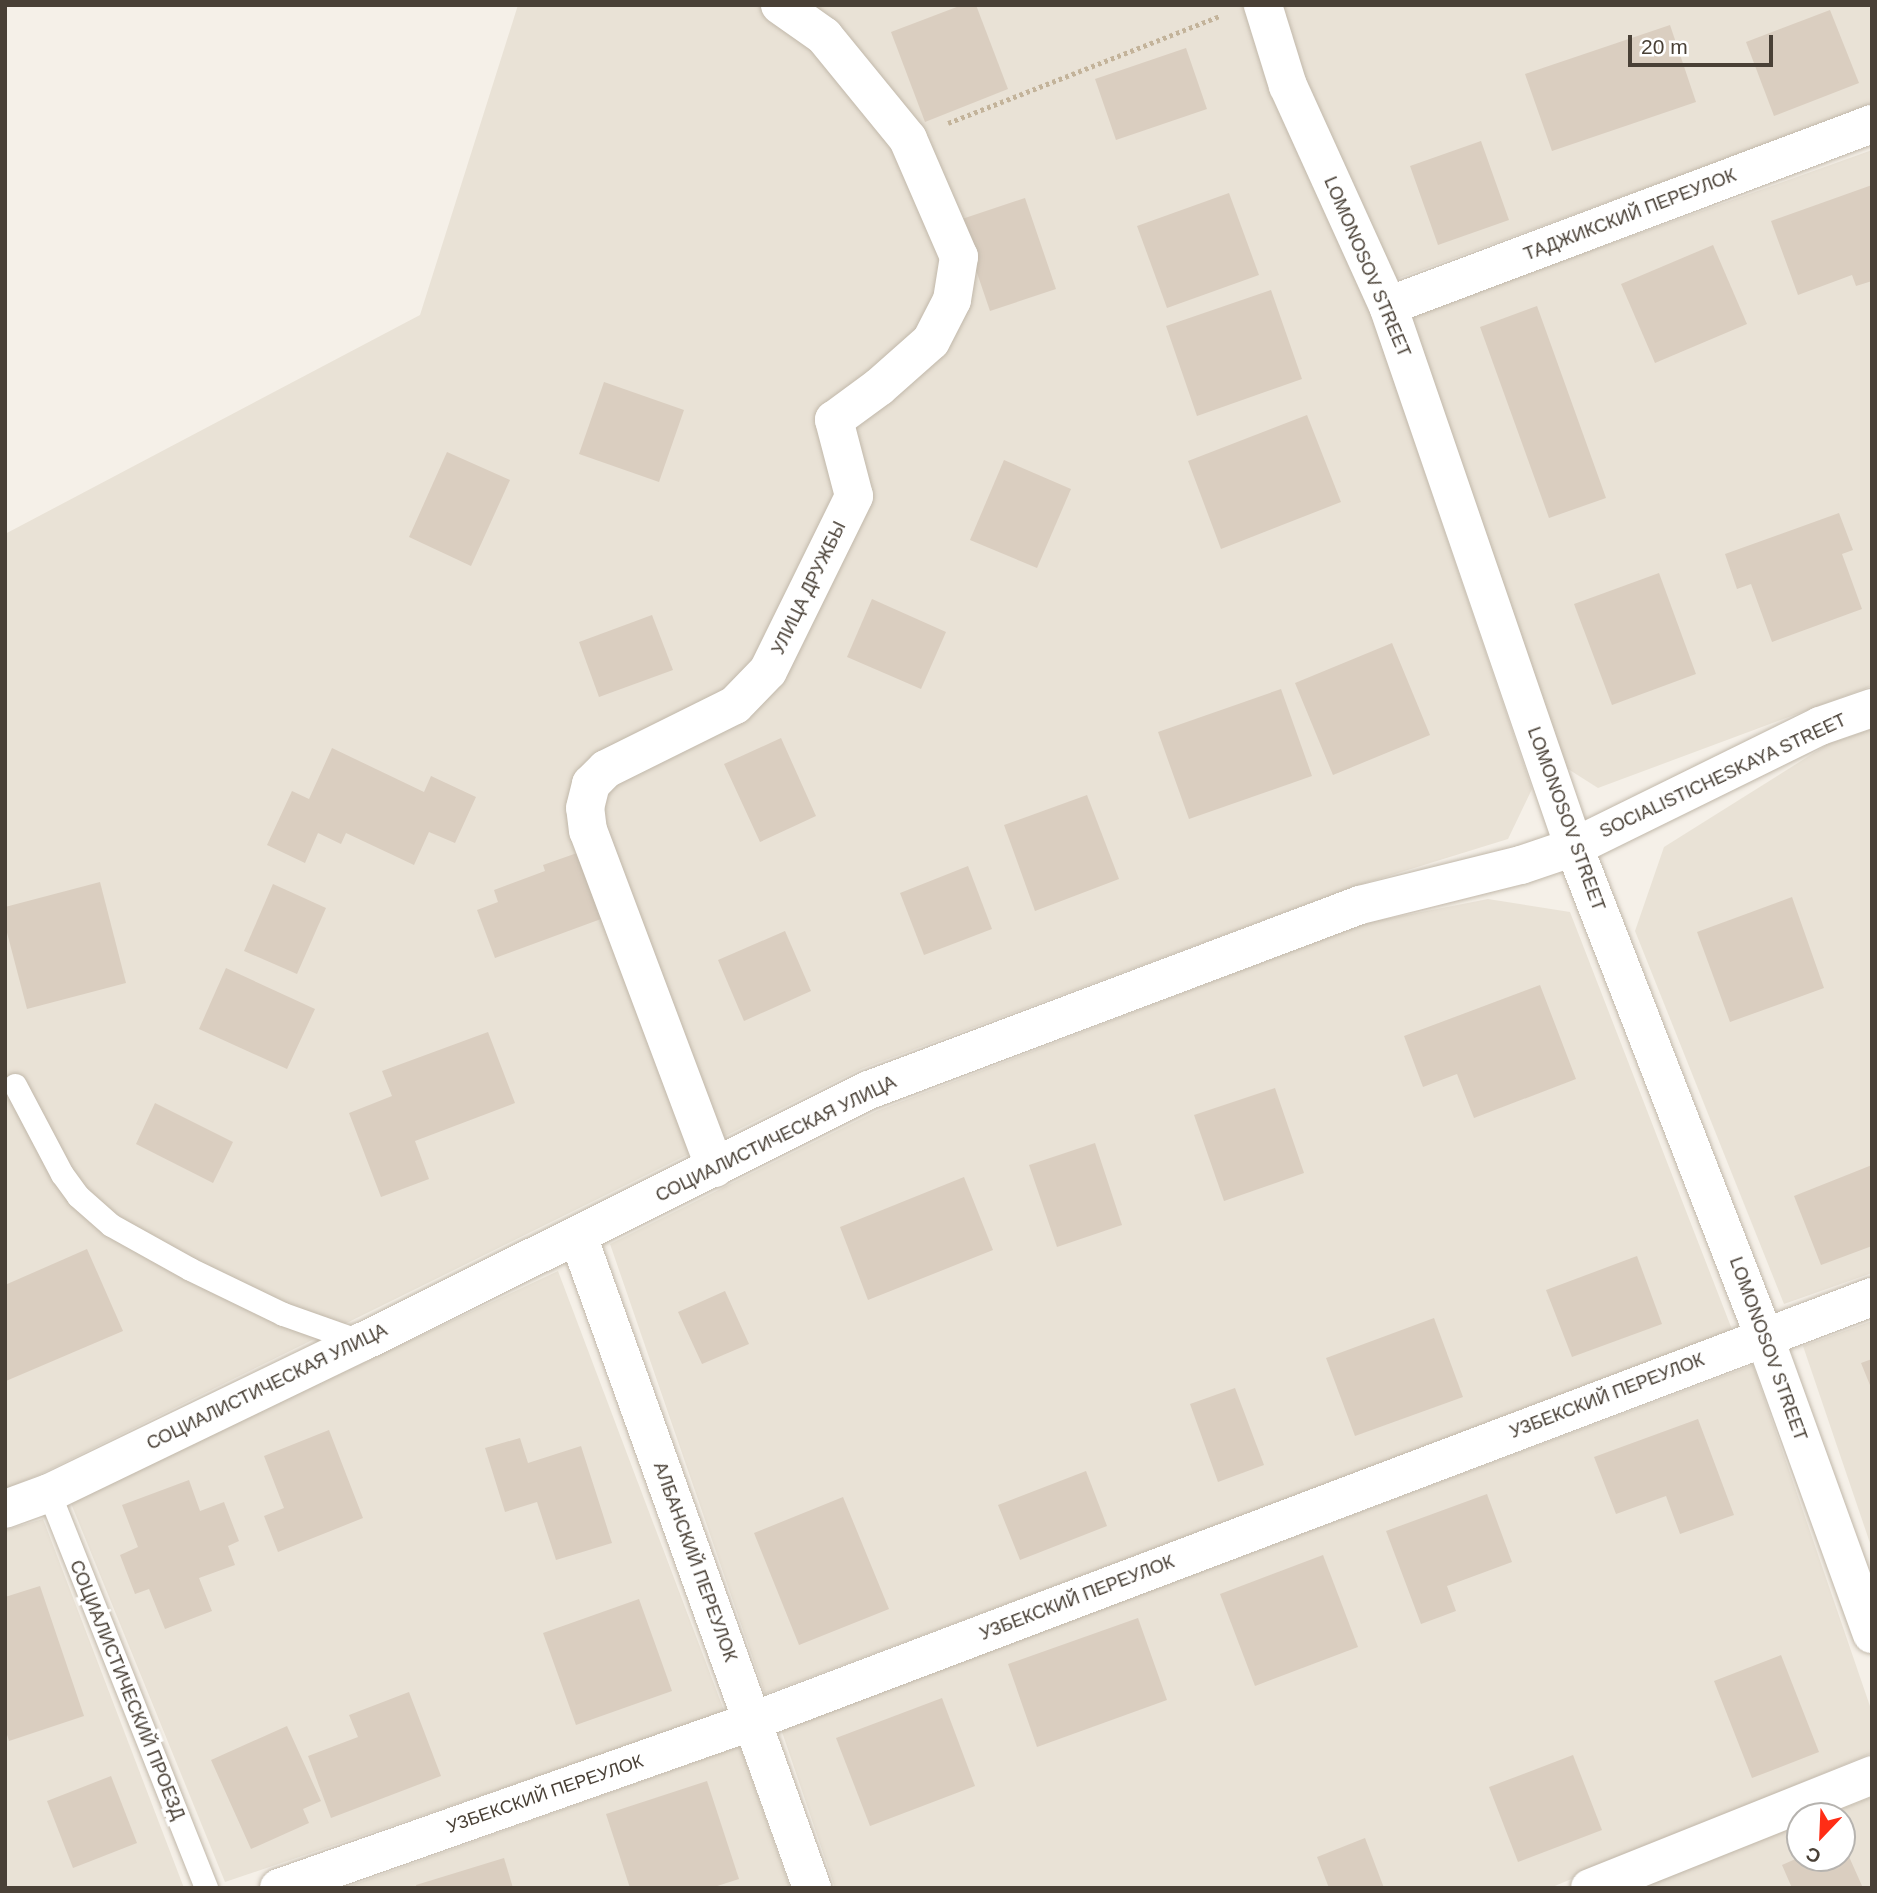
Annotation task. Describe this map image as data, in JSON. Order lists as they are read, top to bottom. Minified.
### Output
{"streets":{"street":["ТАДЖИКСКИЙ ПЕРЕУЛОК","LOMONOSOV STREET","УЛИЦА ДРУЖБЫ","SOCIALISTICHESKAYA STREET","СОЦИАЛИСТИЧЕСКАЯ УЛИЦА","УЗБЕКСКИЙ ПЕРЕУЛОК","АЛБАНСКИЙ ПЕРЕУЛОК"],"lane":["СОЦИАЛИСТИЧЕСКИЙ ПРОЕЗД"]},"crossings":[["ТАДЖИКСКИЙ ПЕРЕУЛОК","LOMONOSOV STREET"],["LOMONOSOV STREET","SOCIALISTICHESKAYA STREET"],["LOMONOSOV STREET","СОЦИАЛИСТИЧЕСКАЯ УЛИЦА"],["LOMONOSOV STREET","УЗБЕКСКИЙ ПЕРЕУЛОК"],["УЛИЦА ДРУЖБЫ","СОЦИАЛИСТИЧЕСКАЯ УЛИЦА"],["SOCIALISTICHESKAYA STREET","СОЦИАЛИСТИЧЕСКАЯ УЛИЦА"],["СОЦИАЛИСТИЧЕСКАЯ УЛИЦА","АЛБАНСКИЙ ПЕРЕУЛОК"],["СОЦИАЛИСТИЧЕСКАЯ УЛИЦА","СОЦИАЛИСТИЧЕСКИЙ ПРОЕЗД"],["УЗБЕКСКИЙ ПЕРЕУЛОК","АЛБАНСКИЙ ПЕРЕУЛОК"]],"scale_bar":"20 m","north":"bottom left"}
